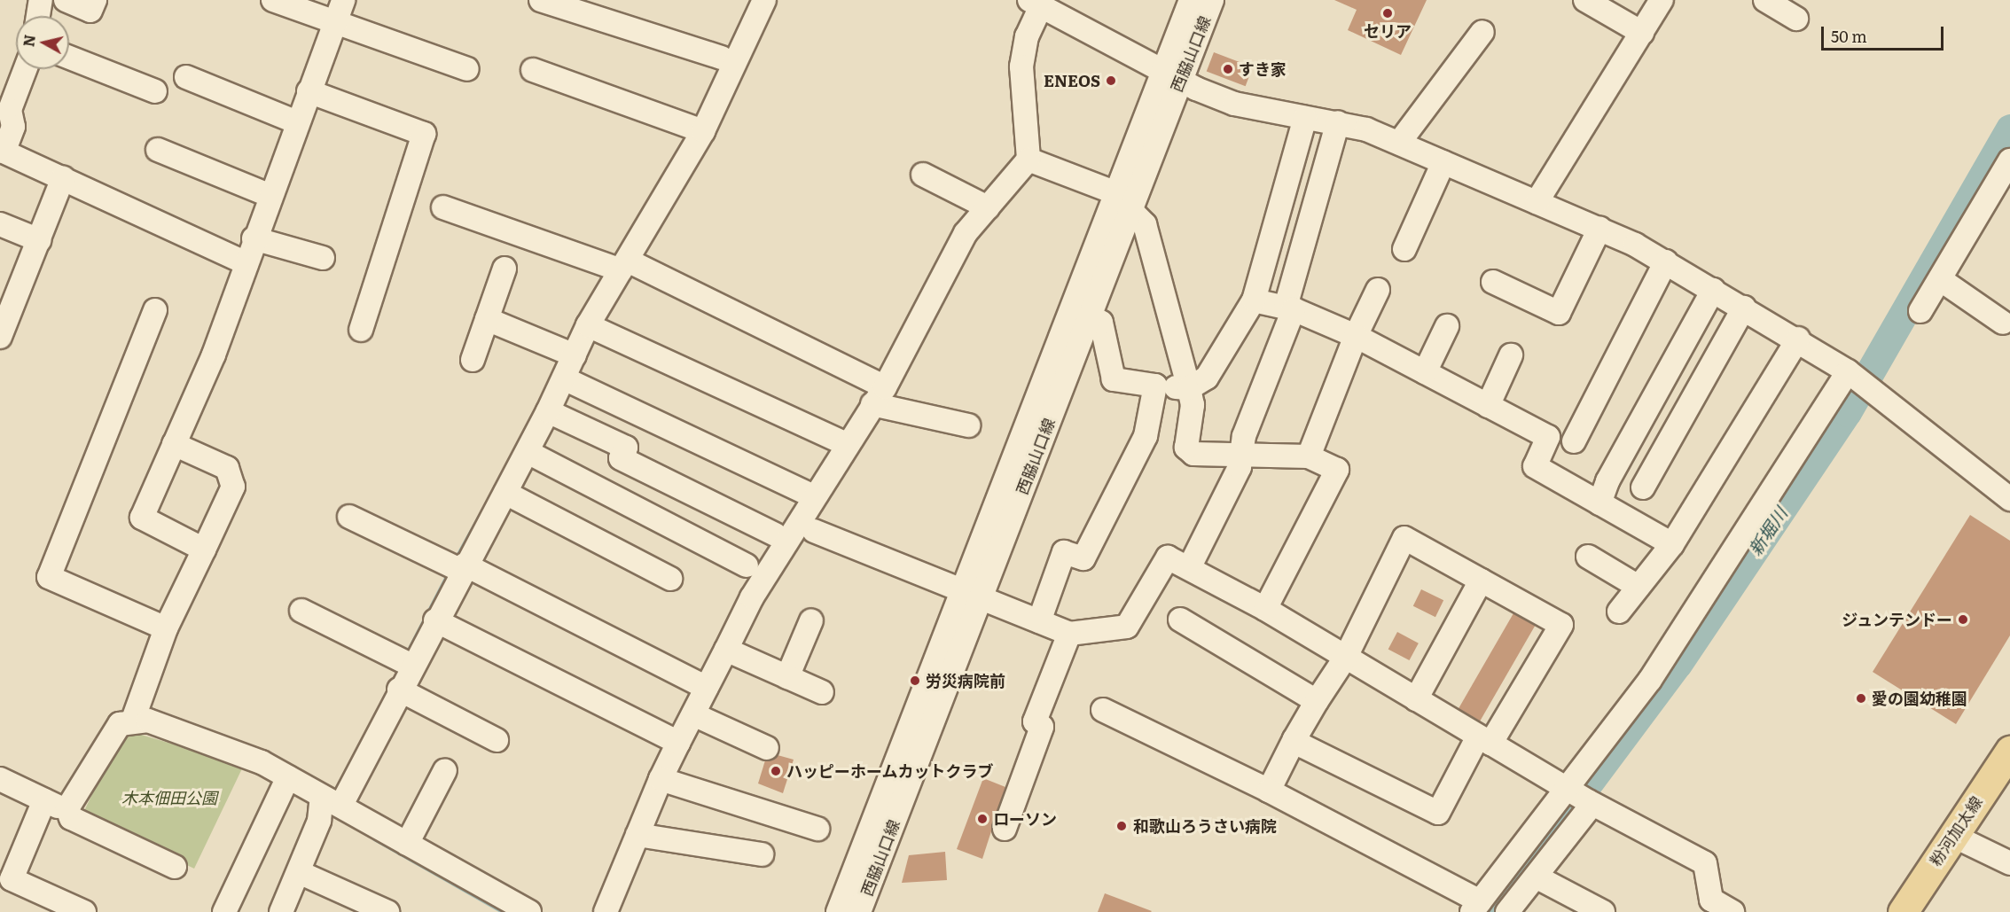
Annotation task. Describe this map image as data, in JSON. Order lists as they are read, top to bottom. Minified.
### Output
{"streets":{"main road":["粉河加太線"],"street":["西脇山口線"]},"water":["新堀川"],"parks":["木本佃田公園"],"places":["セリア","すき家","ENEOS","ジュンテンドー","労災病院前","愛の園幼稚園","ハッピーホームカットクラブ","ローソン","和歌山ろうさい病院"],"scale_bar":"50 m","north":"left"}
